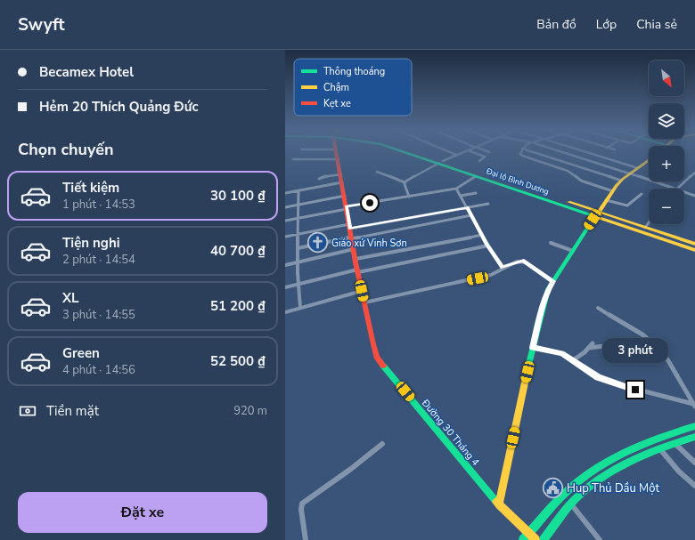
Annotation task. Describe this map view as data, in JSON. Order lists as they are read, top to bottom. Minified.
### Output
{"streets":{"main road":["Đại lộ Bình Dương","Đường 30 Tháng 4"]},"places":{"church":["Giáo xứ Vinh Sơn"],"public building":["Hup Thủ Dầu Một"]},"legend":["Thông thoáng","Chậm","Kẹt xe"],"north":"bottom right","page":{"header":"Swyft","nav":["Bản đồ","Lớp","Chia sẻ"],"banner":["Becamex Hotel","Hẻm 20 Thích Quảng Đức"],"map_buttons":["+","−"],"heading":"Chọn chuyến","list":[{"name":"Tiết kiệm","note":"1 phút · 14:53","value":"30 100 ₫"},{"name":"Tiện nghi","note":"2 phút · 14:54","value":"40 700 ₫"},{"name":"XL","note":"3 phút · 14:55","value":"51 200 ₫"},{"name":"Green","note":"4 phút · 14:56","value":"52 500 ₫"}],"bubble":"3 phút","pay":["Tiền mặt","920 m"],"buttons":"Đặt xe"}}
